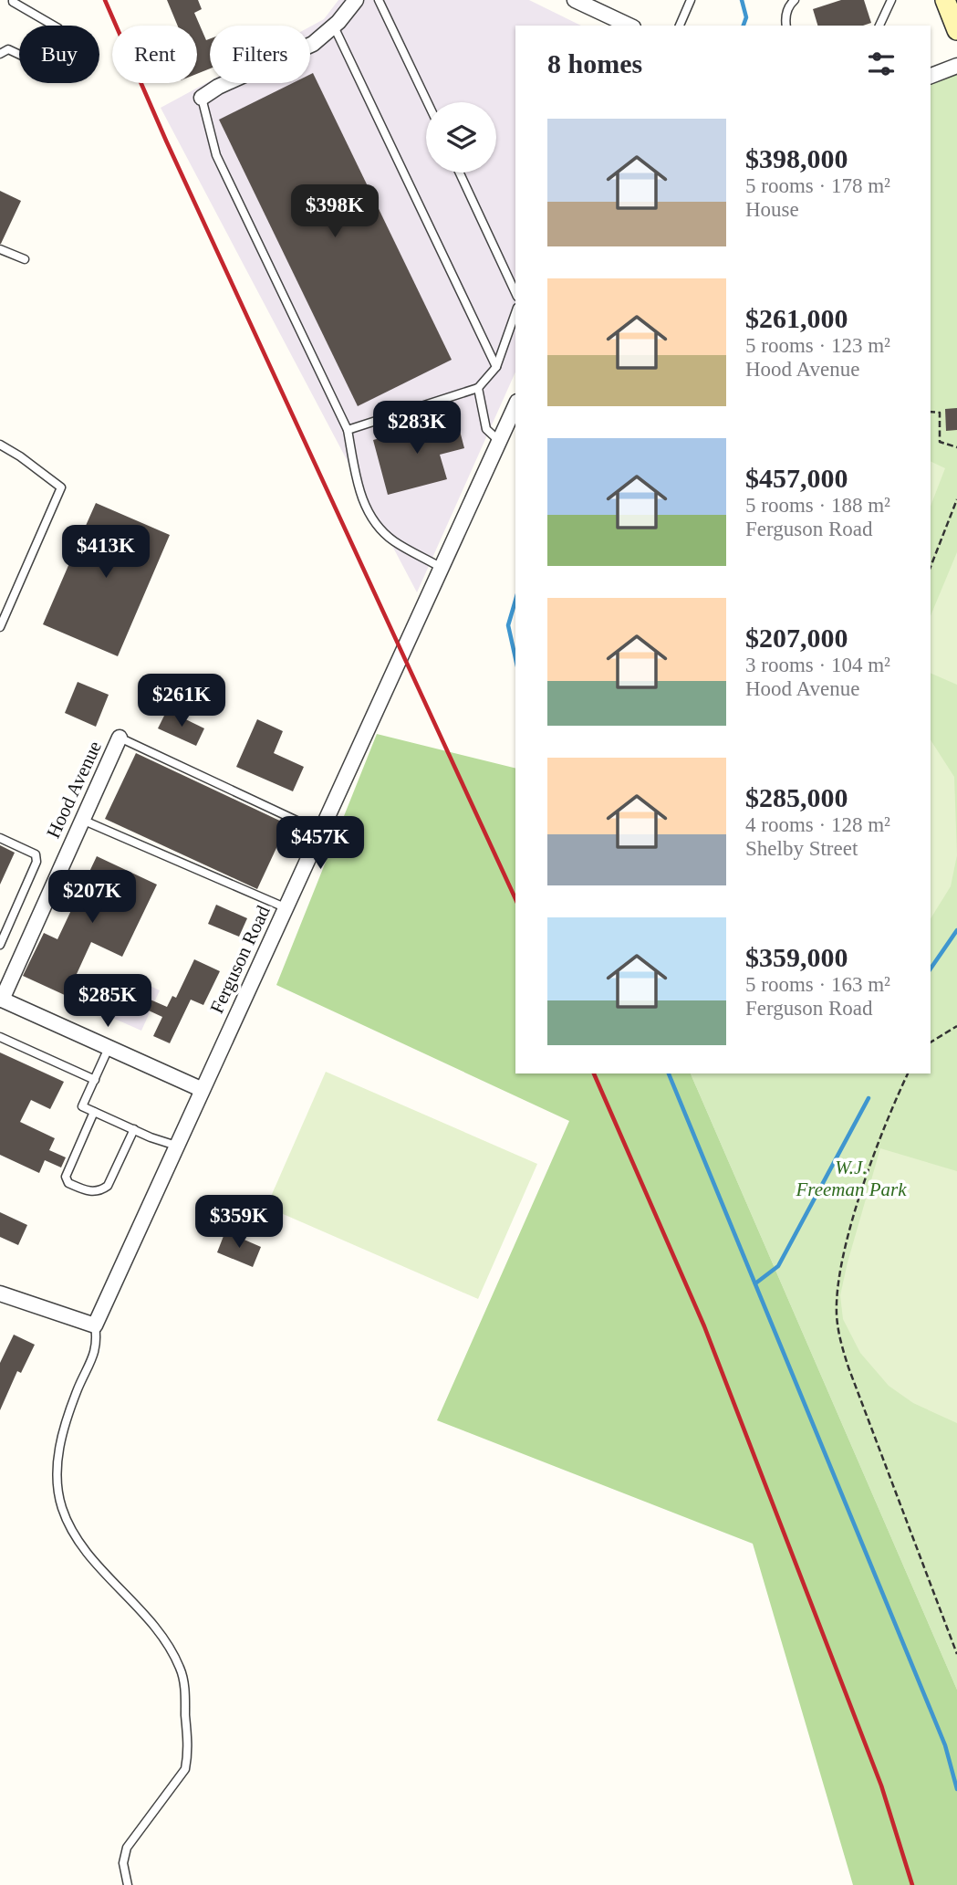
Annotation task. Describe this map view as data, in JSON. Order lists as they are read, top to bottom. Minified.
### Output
{"streets":{"street":["Hood Avenue","Ferguson Road"]},"parks":["W.J. Freeman Park"],"page":{"chip":["Buy","Rent","Filters"],"heading":"8 homes","list":[{"name":"$398,000","note":"5 rooms · 178 m² · House"},{"name":"$261,000","note":"5 rooms · 123 m² · Hood Avenue"},{"name":"$457,000","note":"5 rooms · 188 m² · Ferguson Road"},{"name":"$207,000","note":"3 rooms · 104 m² · Hood Avenue"},{"name":"$285,000","note":"4 rooms · 128 m² · Shelby Street"},{"name":"$359,000","note":"5 rooms · 163 m² · Ferguson Road"}],"price":["$398K","$283K","$413K","$261K","$457K","$207K","$285K","$359K"]}}
